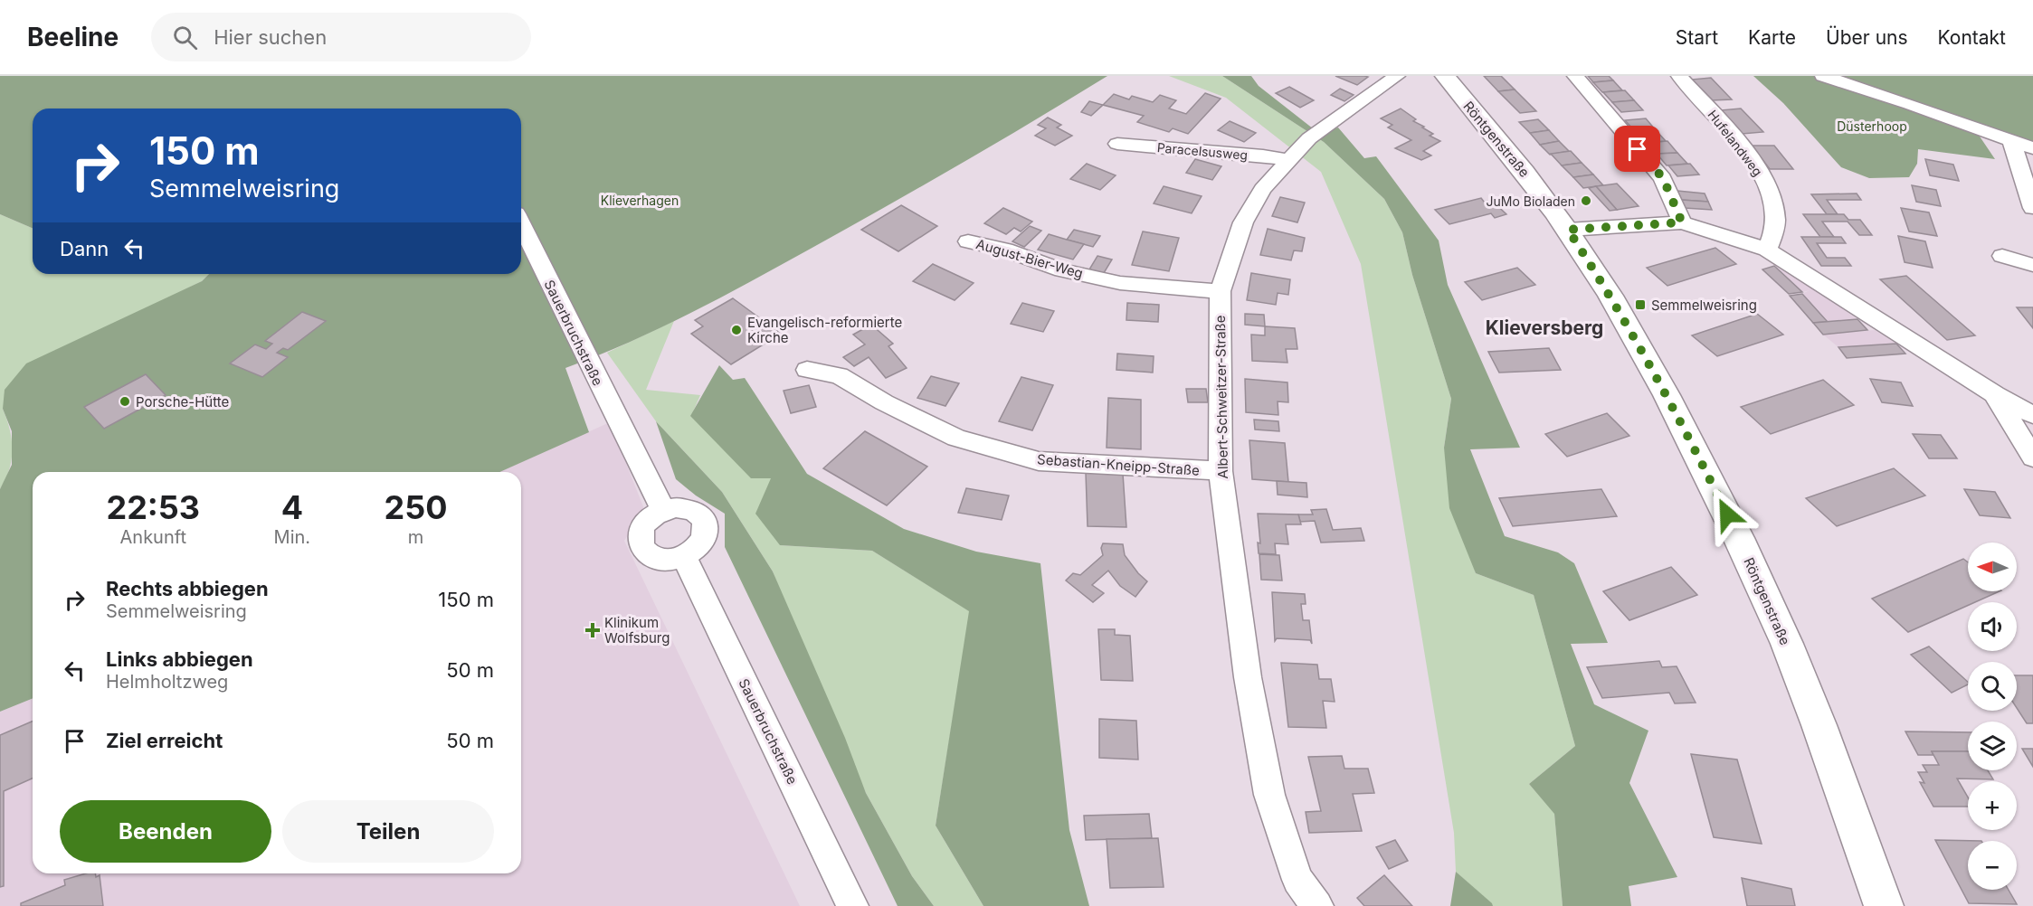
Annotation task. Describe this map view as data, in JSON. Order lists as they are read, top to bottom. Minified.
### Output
{"streets":{"street":["Röntgenstraße","Hufelandweg","Paracelsusweg","August-Bier-Weg","Sauerbruchstraße","Albert-Schweitzer-Straße","Sebastian-Kneipp-Straße"]},"crossings":[["Paracelsusweg","Albert-Schweitzer-Straße"],["August-Bier-Weg","Albert-Schweitzer-Straße"],["Albert-Schweitzer-Straße","Sebastian-Kneipp-Straße"]],"districts":["Klieversberg"],"parks":["Düsterhoop","Klieverhagen"],"places":{"other":["JuMo Bioladen","Evangelisch-reformierte Kirche","Porsche-Hütte"],"transit":["Semmelweisring"],"health":["Klinikum Wolfsburg"]},"north":"left","page":{"header":"Beeline","search":"Hier suchen","nav":["Start","Karte","Über uns","Kontakt"],"turn":["150 m","Semmelweisring"],"then":"Dann","eta":["22:53","Ankunft","4","Min.","250","m"],"map_buttons":["+","−"],"list":[{"name":"Rechts abbiegen","note":"Semmelweisring","value":"150 m"},{"name":"Links abbiegen","note":"Helmholtzweg","value":"50 m"},{"name":"Ziel erreicht","value":"50 m"}],"buttons":["Beenden","Teilen"]}}
